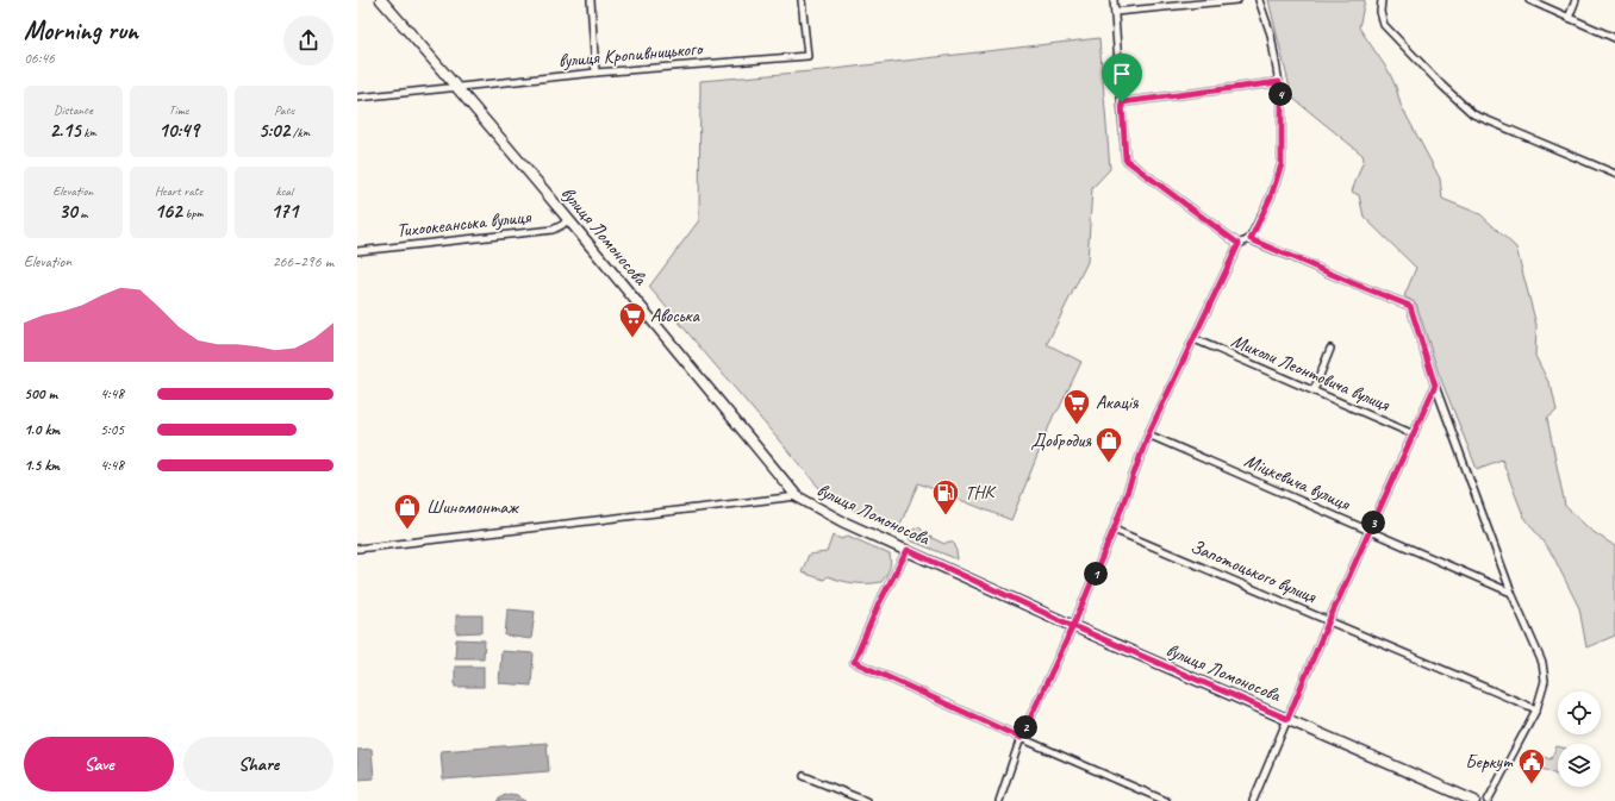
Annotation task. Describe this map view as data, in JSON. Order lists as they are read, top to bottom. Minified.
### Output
{"streets":{"main road":["вулиця Ломоносова"],"street":["вулиця Кропивницького","Тихоокеанська вулиця","Миколи Леонтовича вулиця","Міцкевича вулиця","Запотоцького вулиця"]},"crossings":[["вулиця Кропивницького","вулиця Ломоносова"],["Тихоокеанська вулиця","вулиця Ломоносова"]],"places":{"supermarket":["Авоська","Акація"],"shop":["Добродия","Шиномонтаж"],"fuel station":["ТНК"],"public building":["Беркут"]},"page":{"heading":["Morning run","06:46"],"stats":[["Distance","2.15 km"],["Time","10:49"],["Pace","5:02 /km"],["Elevation","30 m"],["Heart rate","162 bpm"],["kcal","171"]],"pins":["4","3","1","2"],"chart":["Elevation","266–296 m"],"list":[{"name":"500 m","note":"4:48"},{"name":"1.0 km","note":"5:05"},{"name":"1.5 km","note":"4:48"}],"buttons":["Save","Share"]}}
